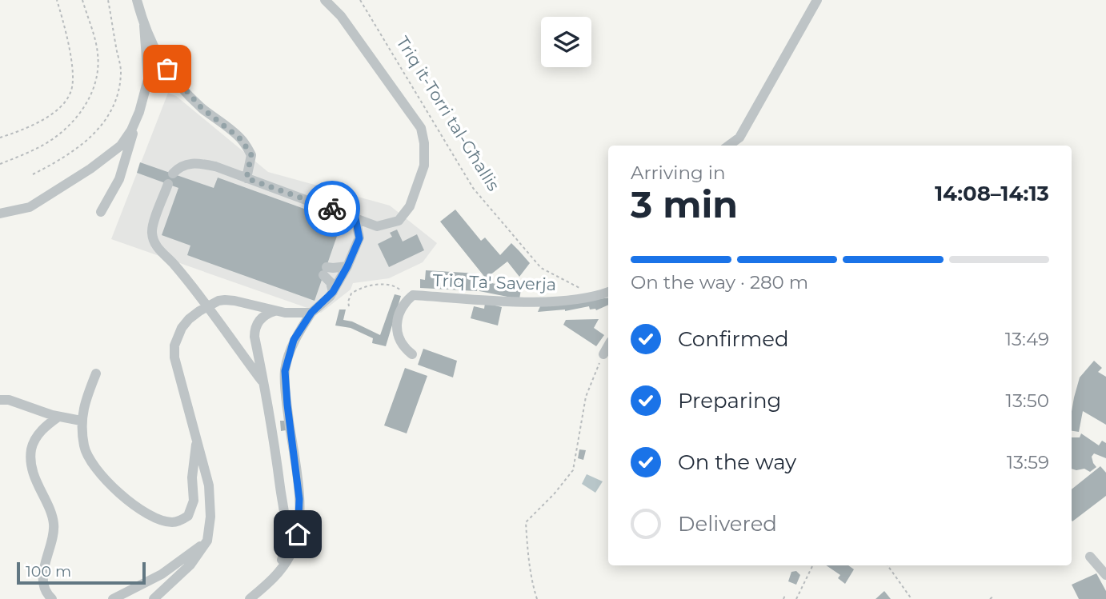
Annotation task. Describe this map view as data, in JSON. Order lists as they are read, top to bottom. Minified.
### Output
{"streets":{"street":["Triq Ta' Saverja"],"path":["Triq it-Torri tal-Għallis"]},"crossings":[["Triq it-Torri tal-Għallis","Triq Ta' Saverja"]],"scale_bar":"100 m","page":{"heading":["3 min","Arriving in","14:08–14:13"],"bar":"On the way · 280 m","list":[["Confirmed","13:49"],["Preparing","13:50"],["On the way","13:59"],"Delivered"],"scale":"100 m"}}
